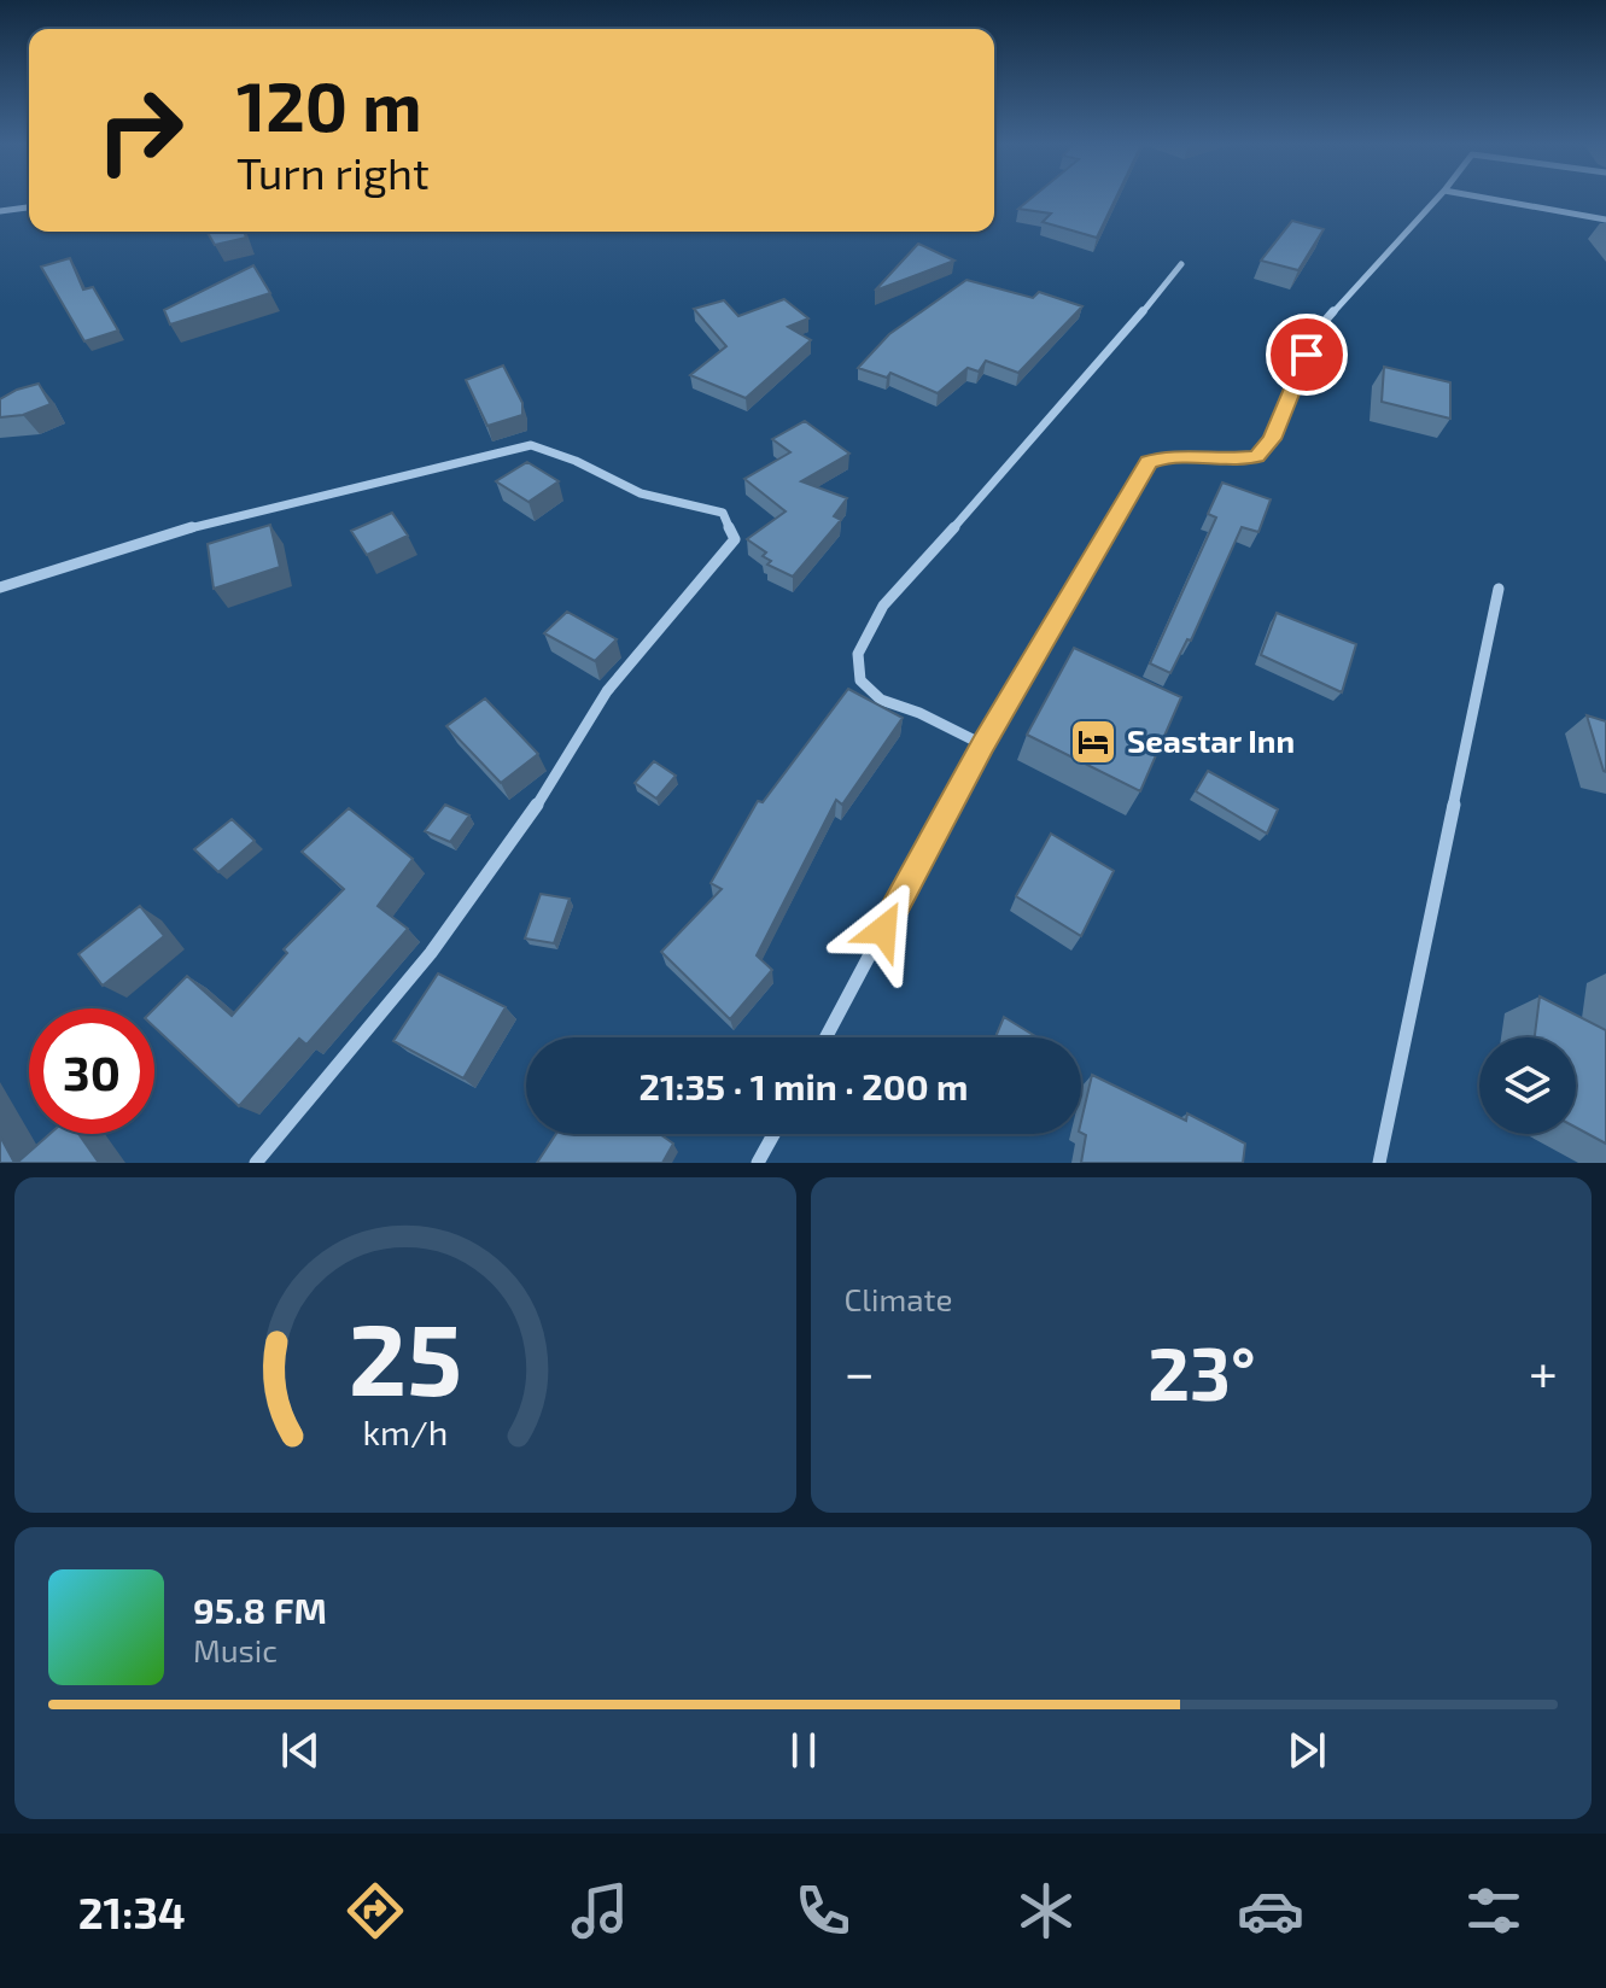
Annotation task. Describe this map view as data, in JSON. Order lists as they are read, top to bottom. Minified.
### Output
{"places":{"hotel":["Seastar Inn"]},"page":{"turn":["120 m","Turn right"],"limit":"30","trip":"21:35 · 1 min · 200 m","tile":"Climate","heat":["−","23°","+"],"song":["95.8 FM","Music"],"tabs":"21:34","gauge":["25","km/h"]}}
